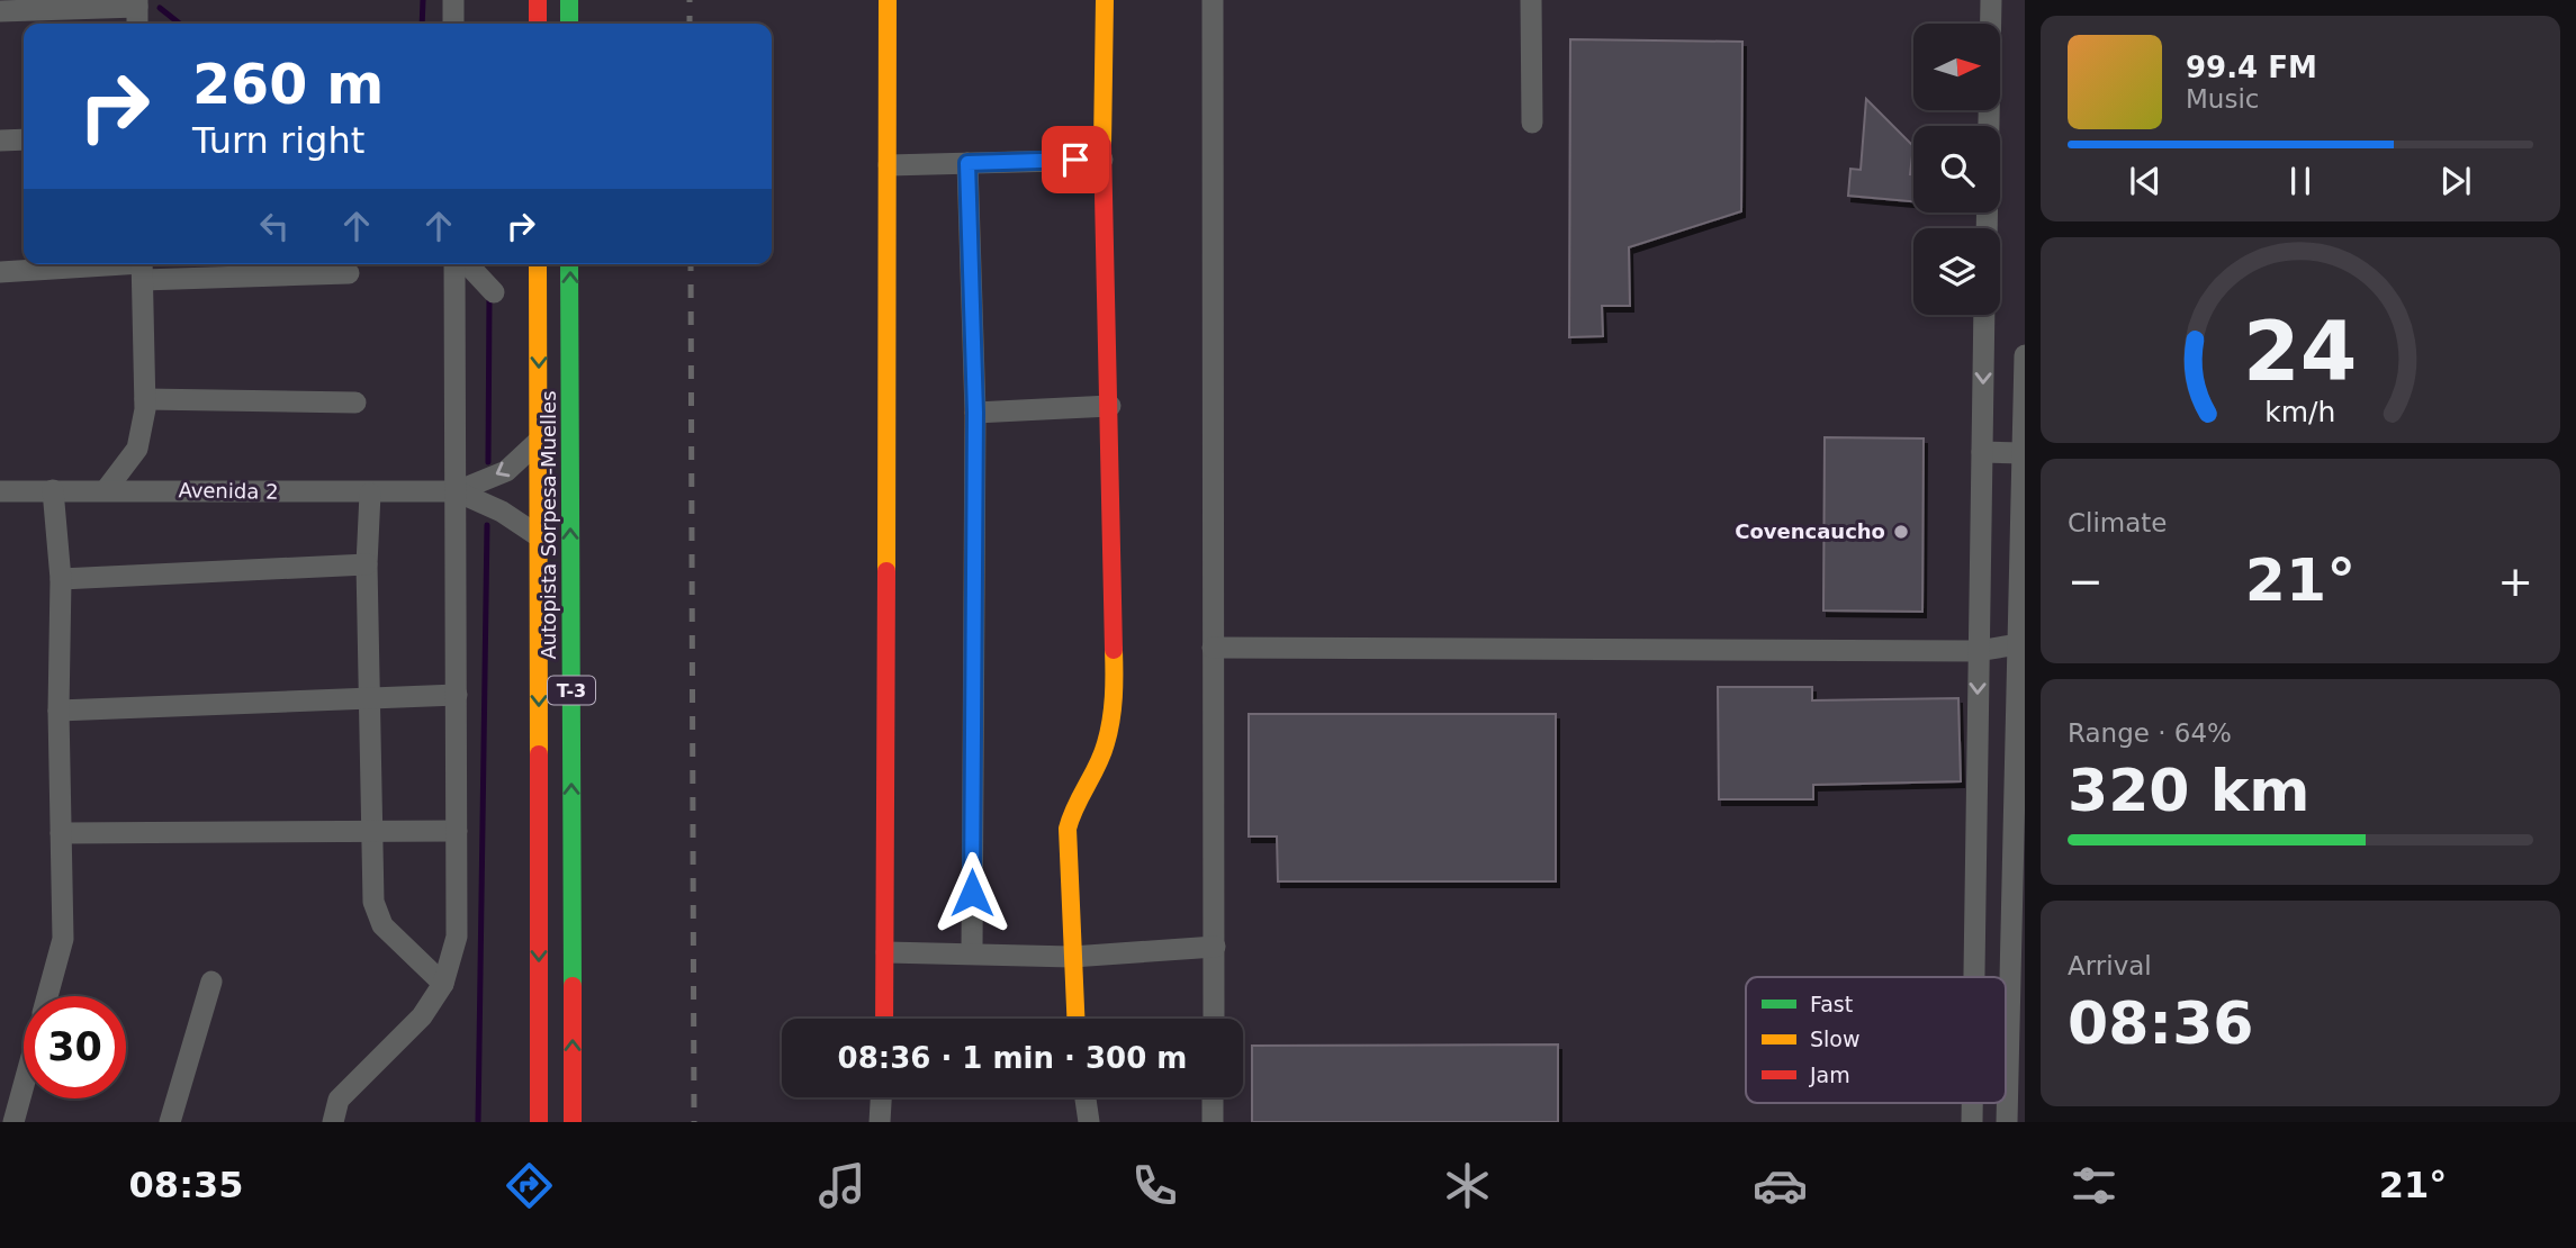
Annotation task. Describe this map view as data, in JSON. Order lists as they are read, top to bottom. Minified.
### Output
{"streets":{"street":["Avenida 2","Autopista Sorpesa-Muelles","T-3"]},"places":["Covencaucho"],"legend":["Fast","Slow","Jam"],"north":"right","page":{"turn":["260 m","Turn right"],"song":["99.4 FM","Music"],"tile":["Climate",["Range · 64%","320 km"],["Arrival","08:36"]],"heat":["−","21°","+"],"limit":"30","trip":"08:36 · 1 min · 300 m","tabs":["08:35","21°"],"gauge":["24","km/h"]}}
